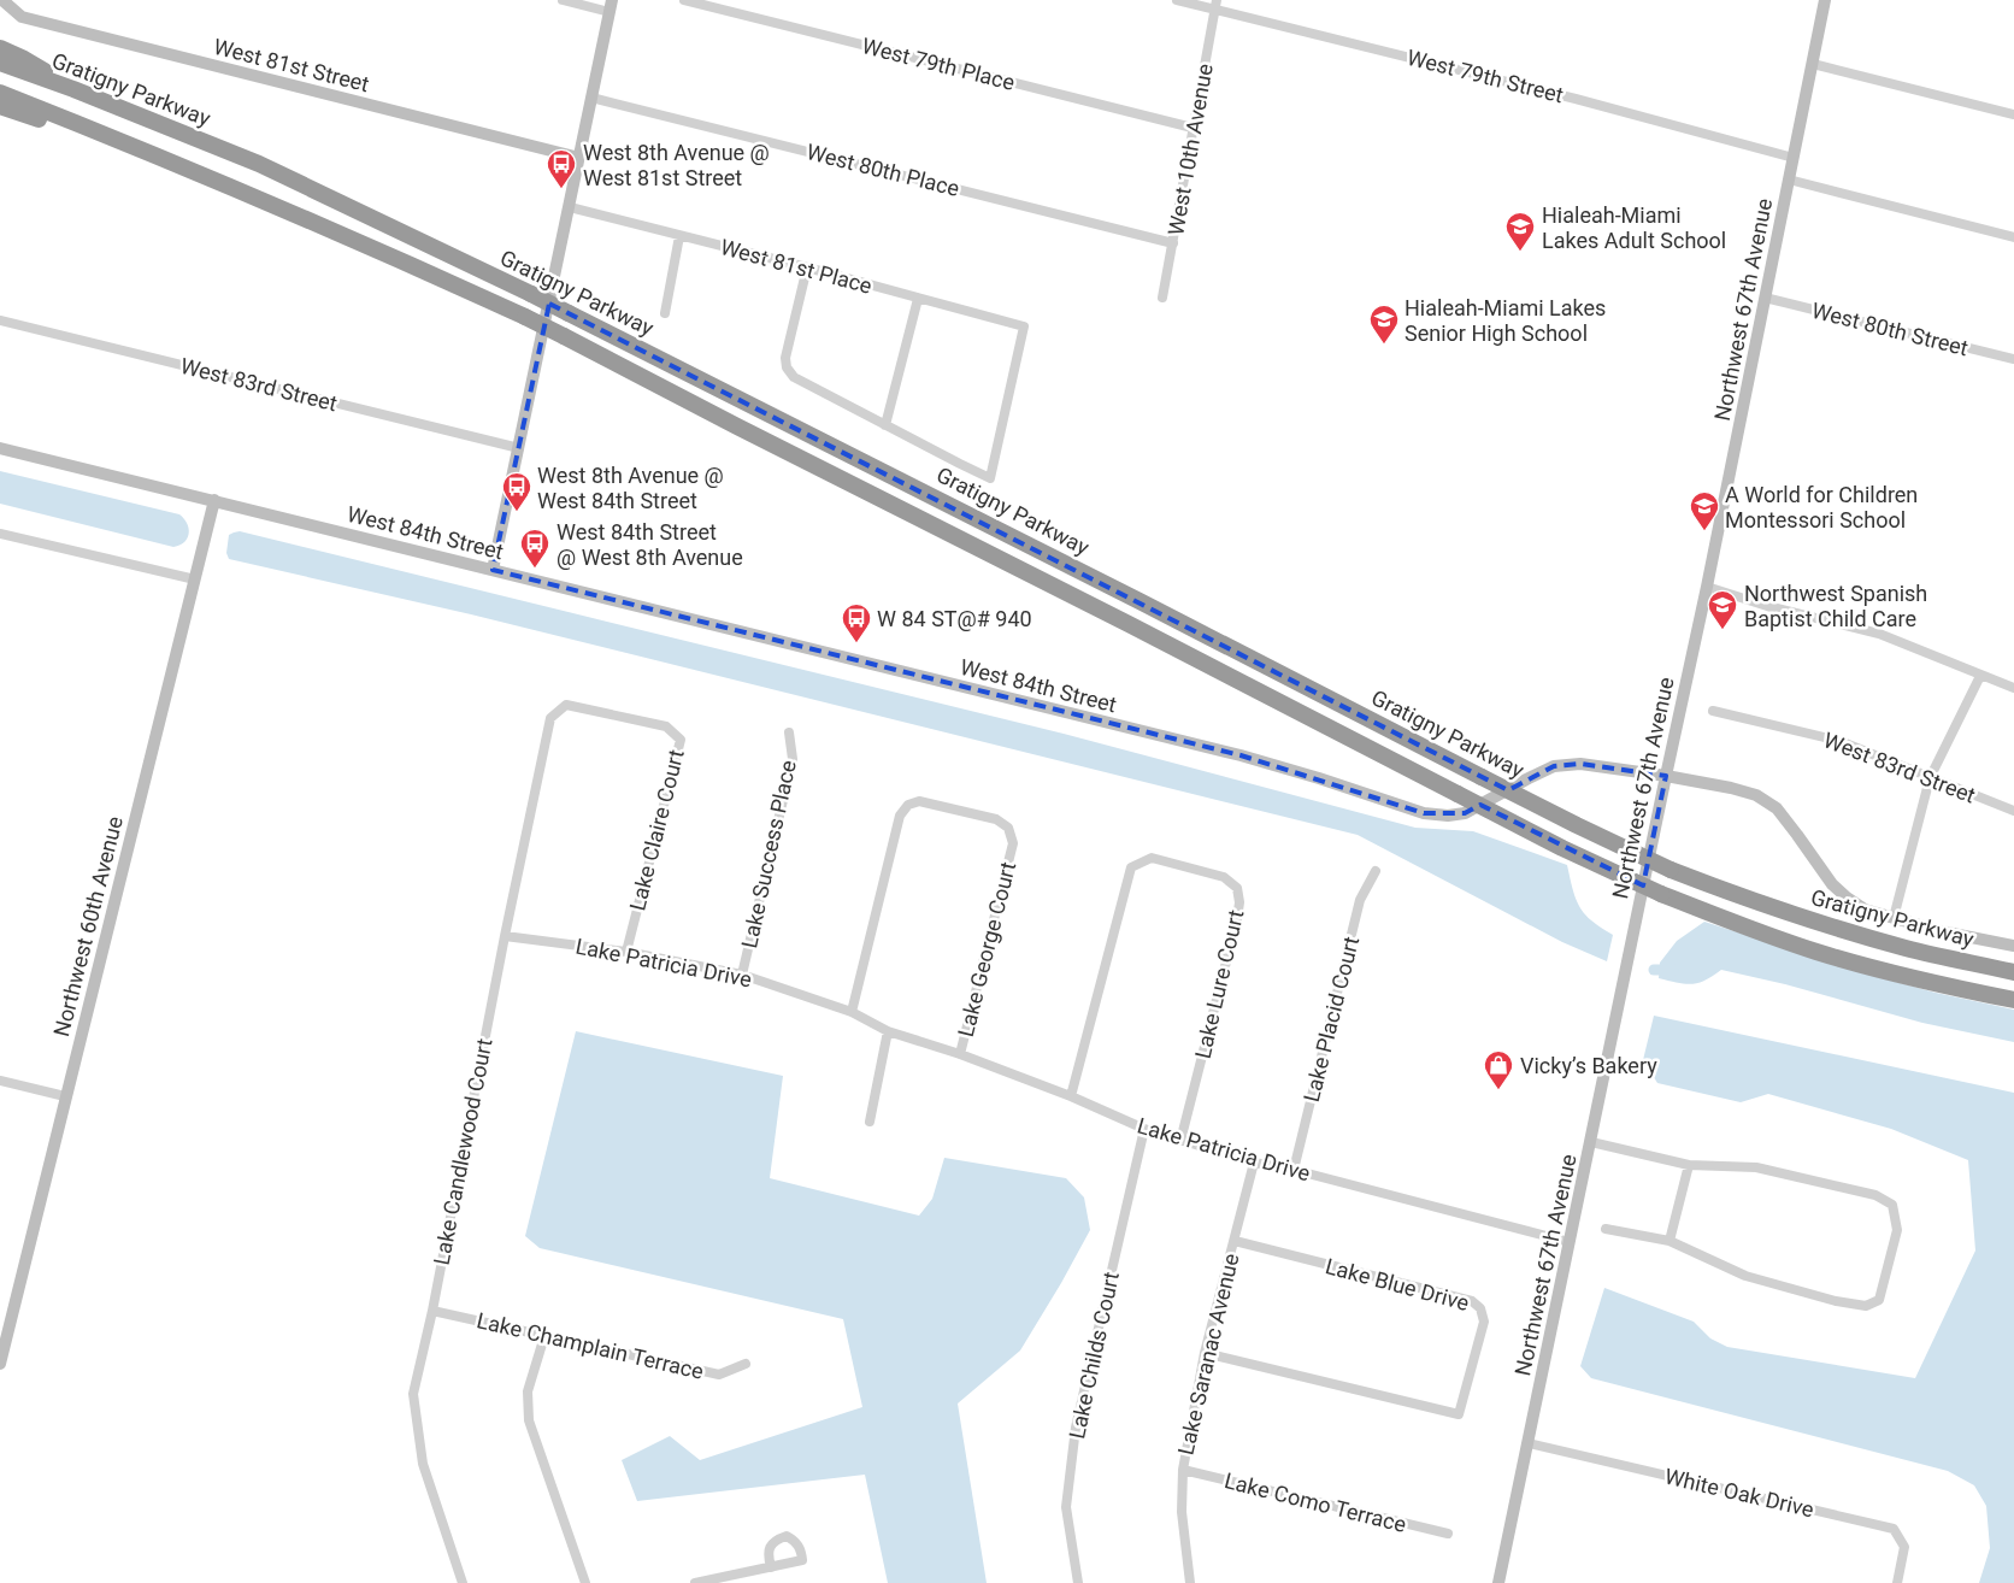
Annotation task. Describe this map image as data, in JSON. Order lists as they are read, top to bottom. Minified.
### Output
{"streets":{"highway":["Gratigny Parkway"],"street":["West 79th Place","West 81st Street","West 79th Street","West 10th Avenue","West 80th Place","West 81st Place","Northwest 67th Avenue","West 80th Street","West 83rd Street","West 84th Street","Lake Claire Court","Lake Success Place","Northwest 60th Avenue","Lake George Court","Lake Patricia Drive","Lake Lure Court","Lake Placid Court","Lake Candlewood Court","Lake Blue Drive","Lake Champlain Terrace","Lake Saranac Avenue","Lake Childs Court","White Oak Drive","Lake Como Terrace"]},"crossings":[["West 79th Place","West 10th Avenue"],["West 79th Street","West 10th Avenue"],["West 79th Street","Northwest 67th Avenue"],["West 10th Avenue","West 80th Place"],["Northwest 67th Avenue","West 80th Street"],["Northwest 67th Avenue","West 84th Street"],["Northwest 67th Avenue","Lake Patricia Drive"],["Northwest 67th Avenue","White Oak Drive"],["West 84th Street","Northwest 60th Avenue"],["Lake Claire Court","Lake Patricia Drive"],["Lake Claire Court","Lake Candlewood Court"],["Lake Success Place","Lake Patricia Drive"],["Lake George Court","Lake Patricia Drive"],["Lake Patricia Drive","Lake Lure Court"],["Lake Patricia Drive","Lake Placid Court"],["Lake Patricia Drive","Lake Candlewood Court"],["Lake Patricia Drive","Lake Saranac Avenue"],["Lake Patricia Drive","Lake Childs Court"],["Lake Candlewood Court","Lake Champlain Terrace"],["Lake Blue Drive","Lake Saranac Avenue"],["Lake Saranac Avenue","Lake Como Terrace"]],"places":{"bus stop":["West 8th Avenue @ West 81st Street","West 8th Avenue @ West 84th Street","West 84th Street @ West 8th Avenue","W 84 ST@# 940"],"school or university":["Hialeah-Miami Lakes Adult School","Hialeah-Miami Lakes Senior High School","A World for Children Montessori School","Northwest Spanish Baptist Child Care"],"shop":["Vicky’s Bakery"]}}
